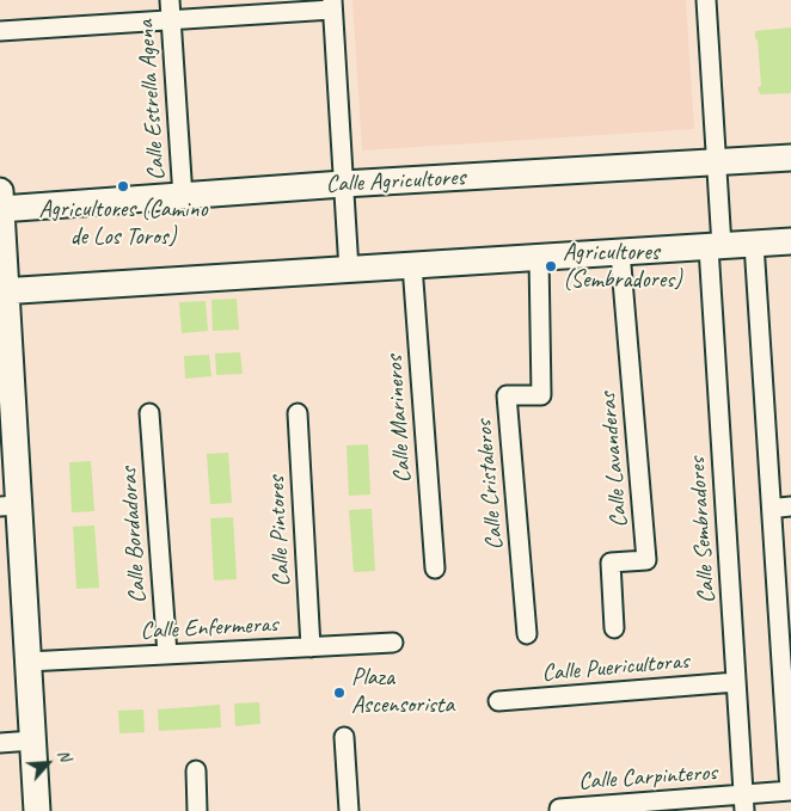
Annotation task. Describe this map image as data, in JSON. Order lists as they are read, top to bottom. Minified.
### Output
{"streets":{"street":["Calle Estrella Agena","Calle Agricultores","Calle Marineros","Calle Lavanderas","Calle Cristaleros","Calle Sembradores","Calle Pintores","Calle Bordadoras","Calle Enfermeras","Calle Puericultoras","Calle Carpinteros"]},"crossings":[["Calle Estrella Agena","Calle Agricultores"],["Calle Agricultores","Calle Sembradores"],["Calle Sembradores","Calle Puericultoras"],["Calle Sembradores","Calle Carpinteros"],["Calle Pintores","Calle Enfermeras"],["Calle Bordadoras","Calle Enfermeras"]],"places":["Agricultores (Camino de Los Toros)","Agricultores (Sembradores)","Plaza Ascensorista"],"north":"top right"}
